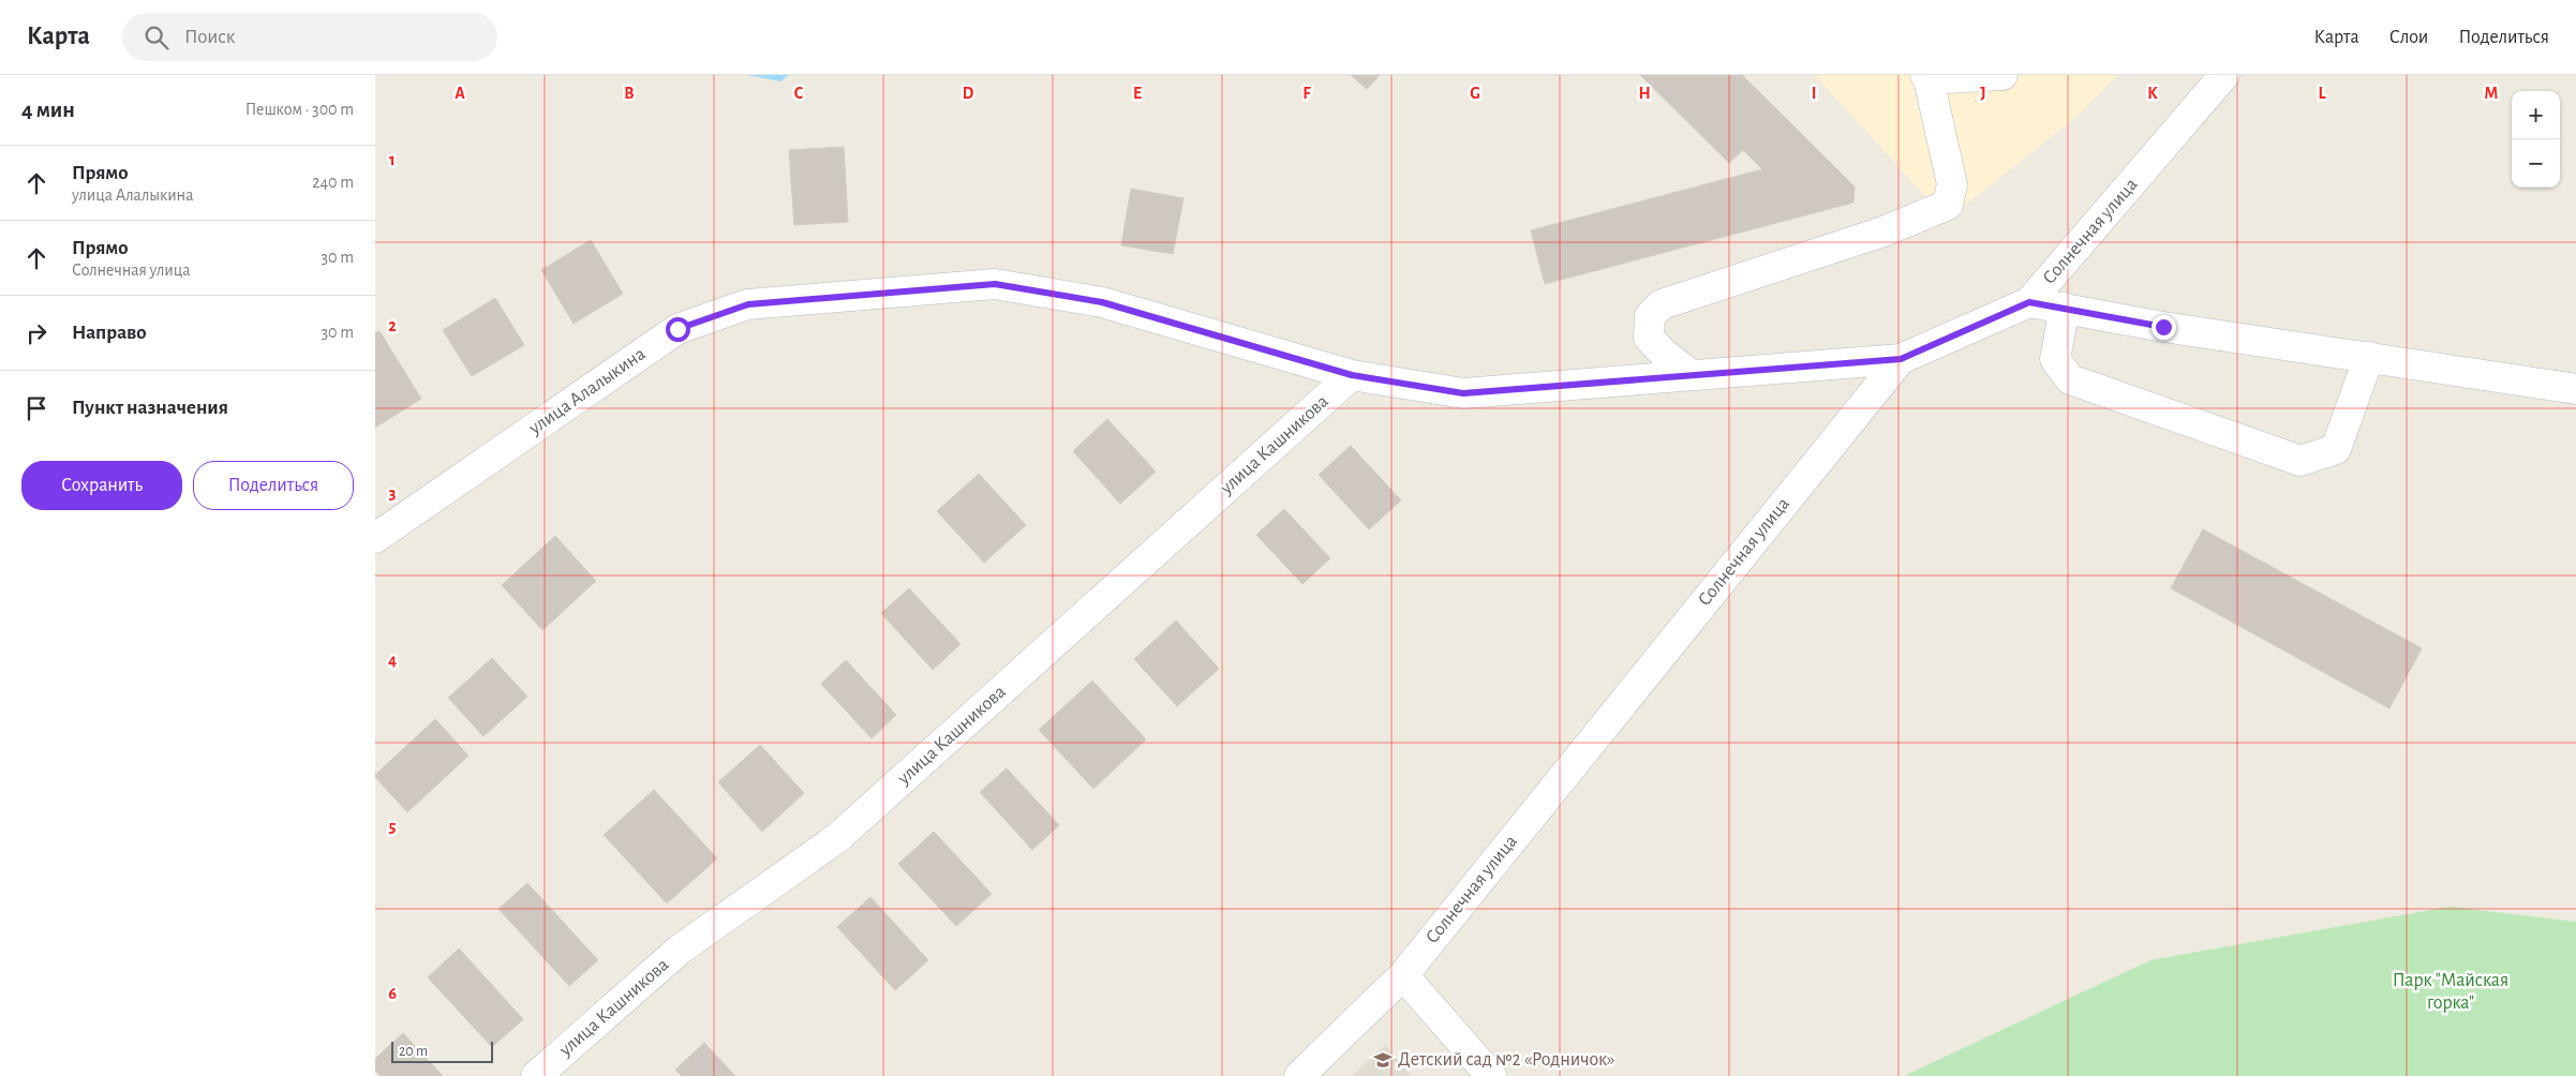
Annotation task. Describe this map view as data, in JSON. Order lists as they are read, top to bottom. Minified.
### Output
{"streets":{"street":["Солнечная улица","улица Алалыкина","улица Кашникова"]},"crossings":[["Солнечная улица","улица Алалыкина"],["улица Алалыкина","улица Кашникова"]],"parks":["Парк \"Майская горка\""],"places":{"school or university":["Детский сад №2 «Родничок»"]},"scale_bar":"20 m","page":{"header":"Карта","search":"Поиск","nav":["Карта","Слои","Поделиться"],"heading":["4 мин","Пешком · 300 m"],"map_buttons":["+","−"],"list":[["Прямо","улица Алалыкина","240 m"],["Прямо","Солнечная улица","30 m"],["Направо","30 m"],"Пункт назначения"],"buttons":["Сохранить","Поделиться"],"scale":"20 m"},"grid":{"columns":["A","B","C","D","E","F","G","H","I","J","K","L","M"],"rows":["1","2","3","4","5","6"]}}
